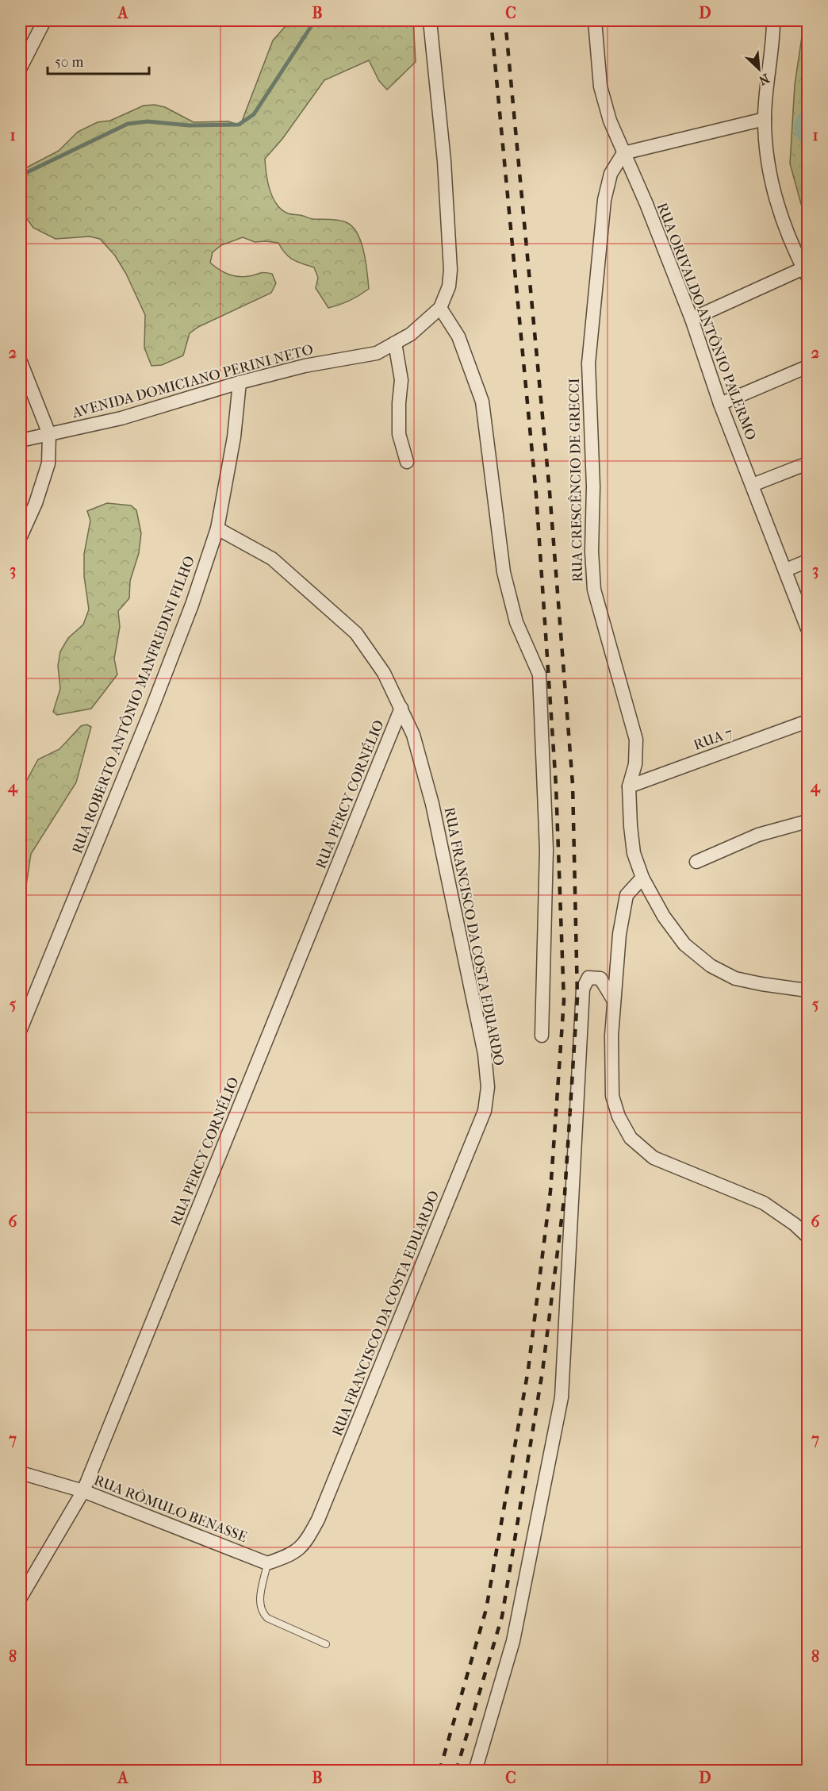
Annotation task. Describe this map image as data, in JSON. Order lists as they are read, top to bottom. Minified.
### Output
{"streets":{"street":["RUA ORIVALDO ANTÔNIO PALERMO","AVENIDA DOMICIANO PERINI NETO","RUA CRESCÊNCIO DE GRECCI","RUA ROBERTO ANTÔNIO MANFREDINI FILHO","RUA 7","RUA PERCY CORNÉLIO","RUA FRANCISCO DA COSTA EDUARDO","RUA RÔMULO BENASSE"]},"crossings":[["RUA ORIVALDO ANTÔNIO PALERMO","RUA CRESCÊNCIO DE GRECCI"],["AVENIDA DOMICIANO PERINI NETO","RUA ROBERTO ANTÔNIO MANFREDINI FILHO"],["RUA CRESCÊNCIO DE GRECCI","RUA 7"],["RUA ROBERTO ANTÔNIO MANFREDINI FILHO","RUA FRANCISCO DA COSTA EDUARDO"],["RUA PERCY CORNÉLIO","RUA FRANCISCO DA COSTA EDUARDO"],["RUA PERCY CORNÉLIO","RUA RÔMULO BENASSE"],["RUA FRANCISCO DA COSTA EDUARDO","RUA RÔMULO BENASSE"]],"scale_bar":"50 m","north":"bottom right","grid":{"columns":["A","B","C","D"],"rows":["1","2","3","4","5","6","7","8"]}}
